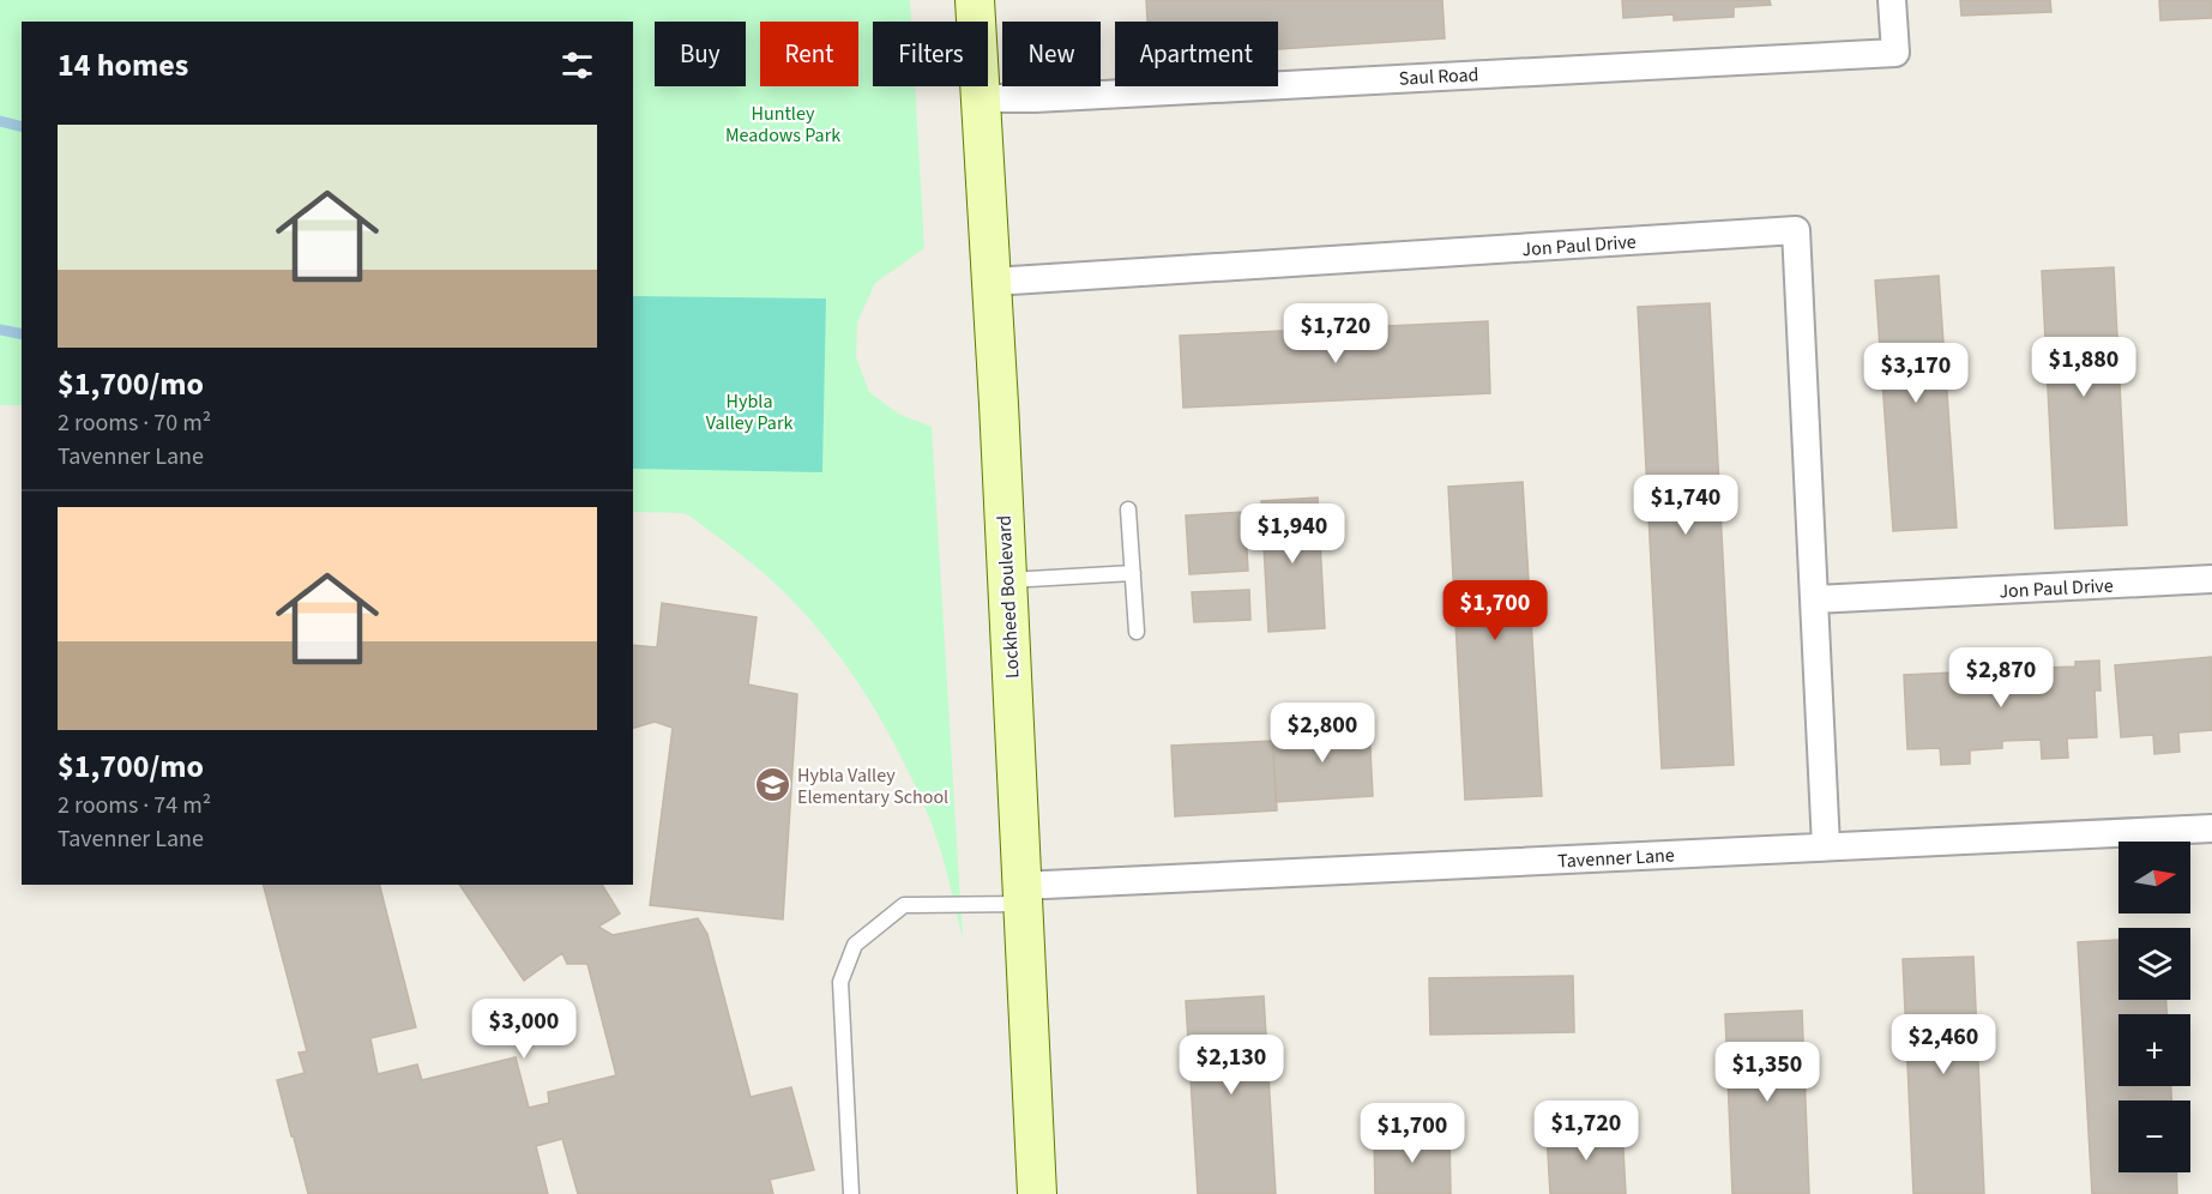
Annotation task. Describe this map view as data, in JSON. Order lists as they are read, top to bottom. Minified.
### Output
{"streets":{"street":["Saul Road","Jon Paul Drive","Lockheed Boulevard","Tavenner Lane"]},"crossings":[["Saul Road","Lockheed Boulevard"],["Jon Paul Drive","Lockheed Boulevard"],["Jon Paul Drive","Tavenner Lane"],["Lockheed Boulevard","Tavenner Lane"]],"parks":["Huntley Meadows Park","Hybla Valley Park"],"places":{"school or university":["Hybla Valley Elementary School"]},"north":"right","page":{"chip":["Buy","Rent","Filters","New","Apartment"],"heading":"14 homes","list":[{"name":"$1,700/mo","note":"2 rooms · 70 m² · Tavenner Lane"},{"name":"$1,700/mo","note":"2 rooms · 74 m² · Tavenner Lane"}],"price":["$1,720","$1,880","$3,170","$1,740","$1,940","$1,700","$2,870","$2,800","$3,000","$2,460","$2,130","$1,350","$1,720","$1,700"],"map_buttons":["+","−"]}}
